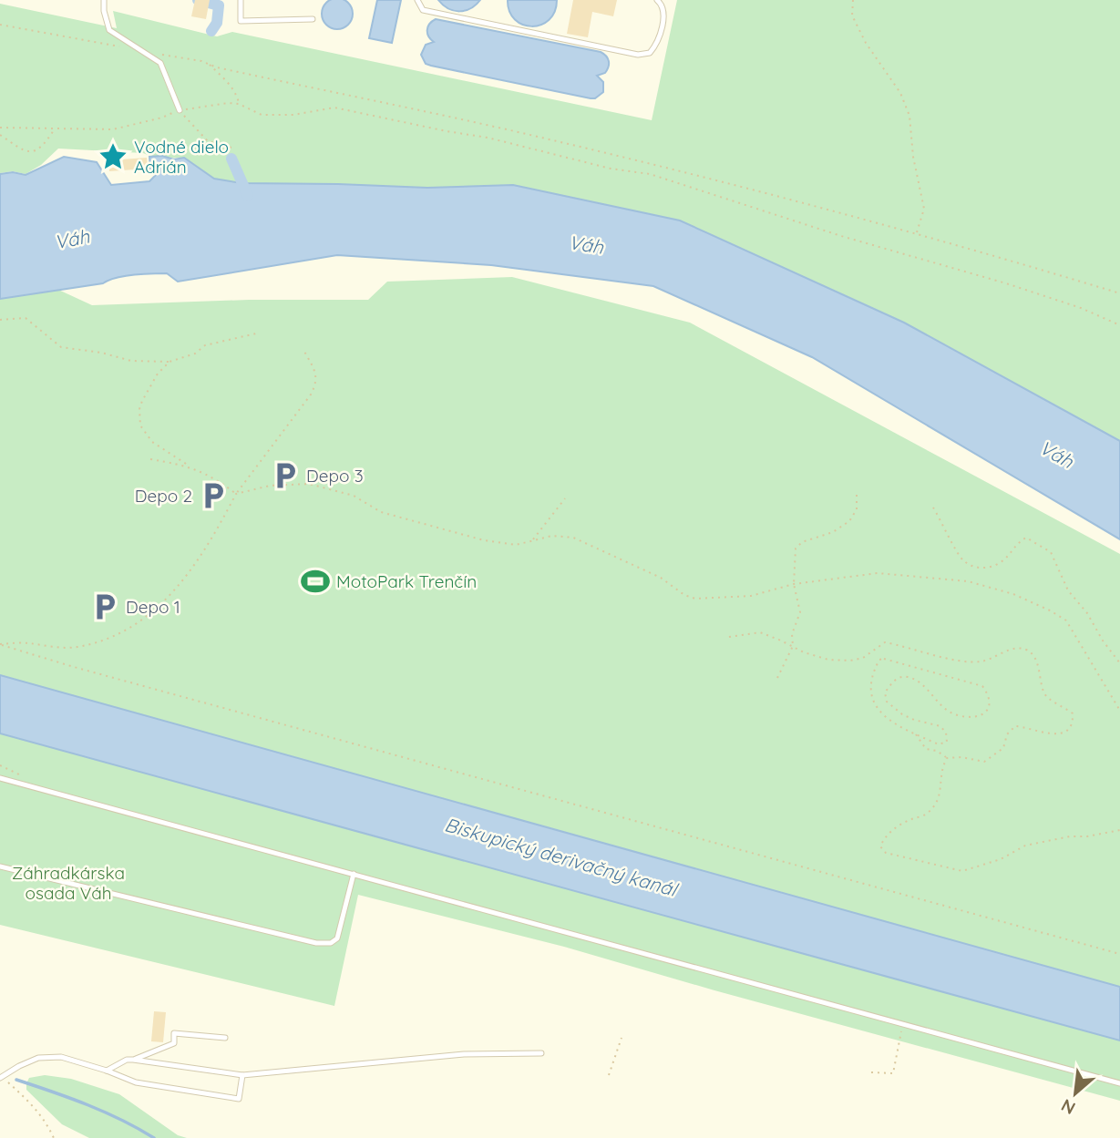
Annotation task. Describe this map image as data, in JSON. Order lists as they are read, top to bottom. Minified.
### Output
{"water":["Váh","Biskupický derivačný kanál"],"parks":["Záhradkárska osada Váh"],"places":{"place":["Vodné dielo Adrián"],"parking":["Depo 3","Depo 2","Depo 1"],"sports":["MotoPark Trenčín"]},"north":"bottom left"}
